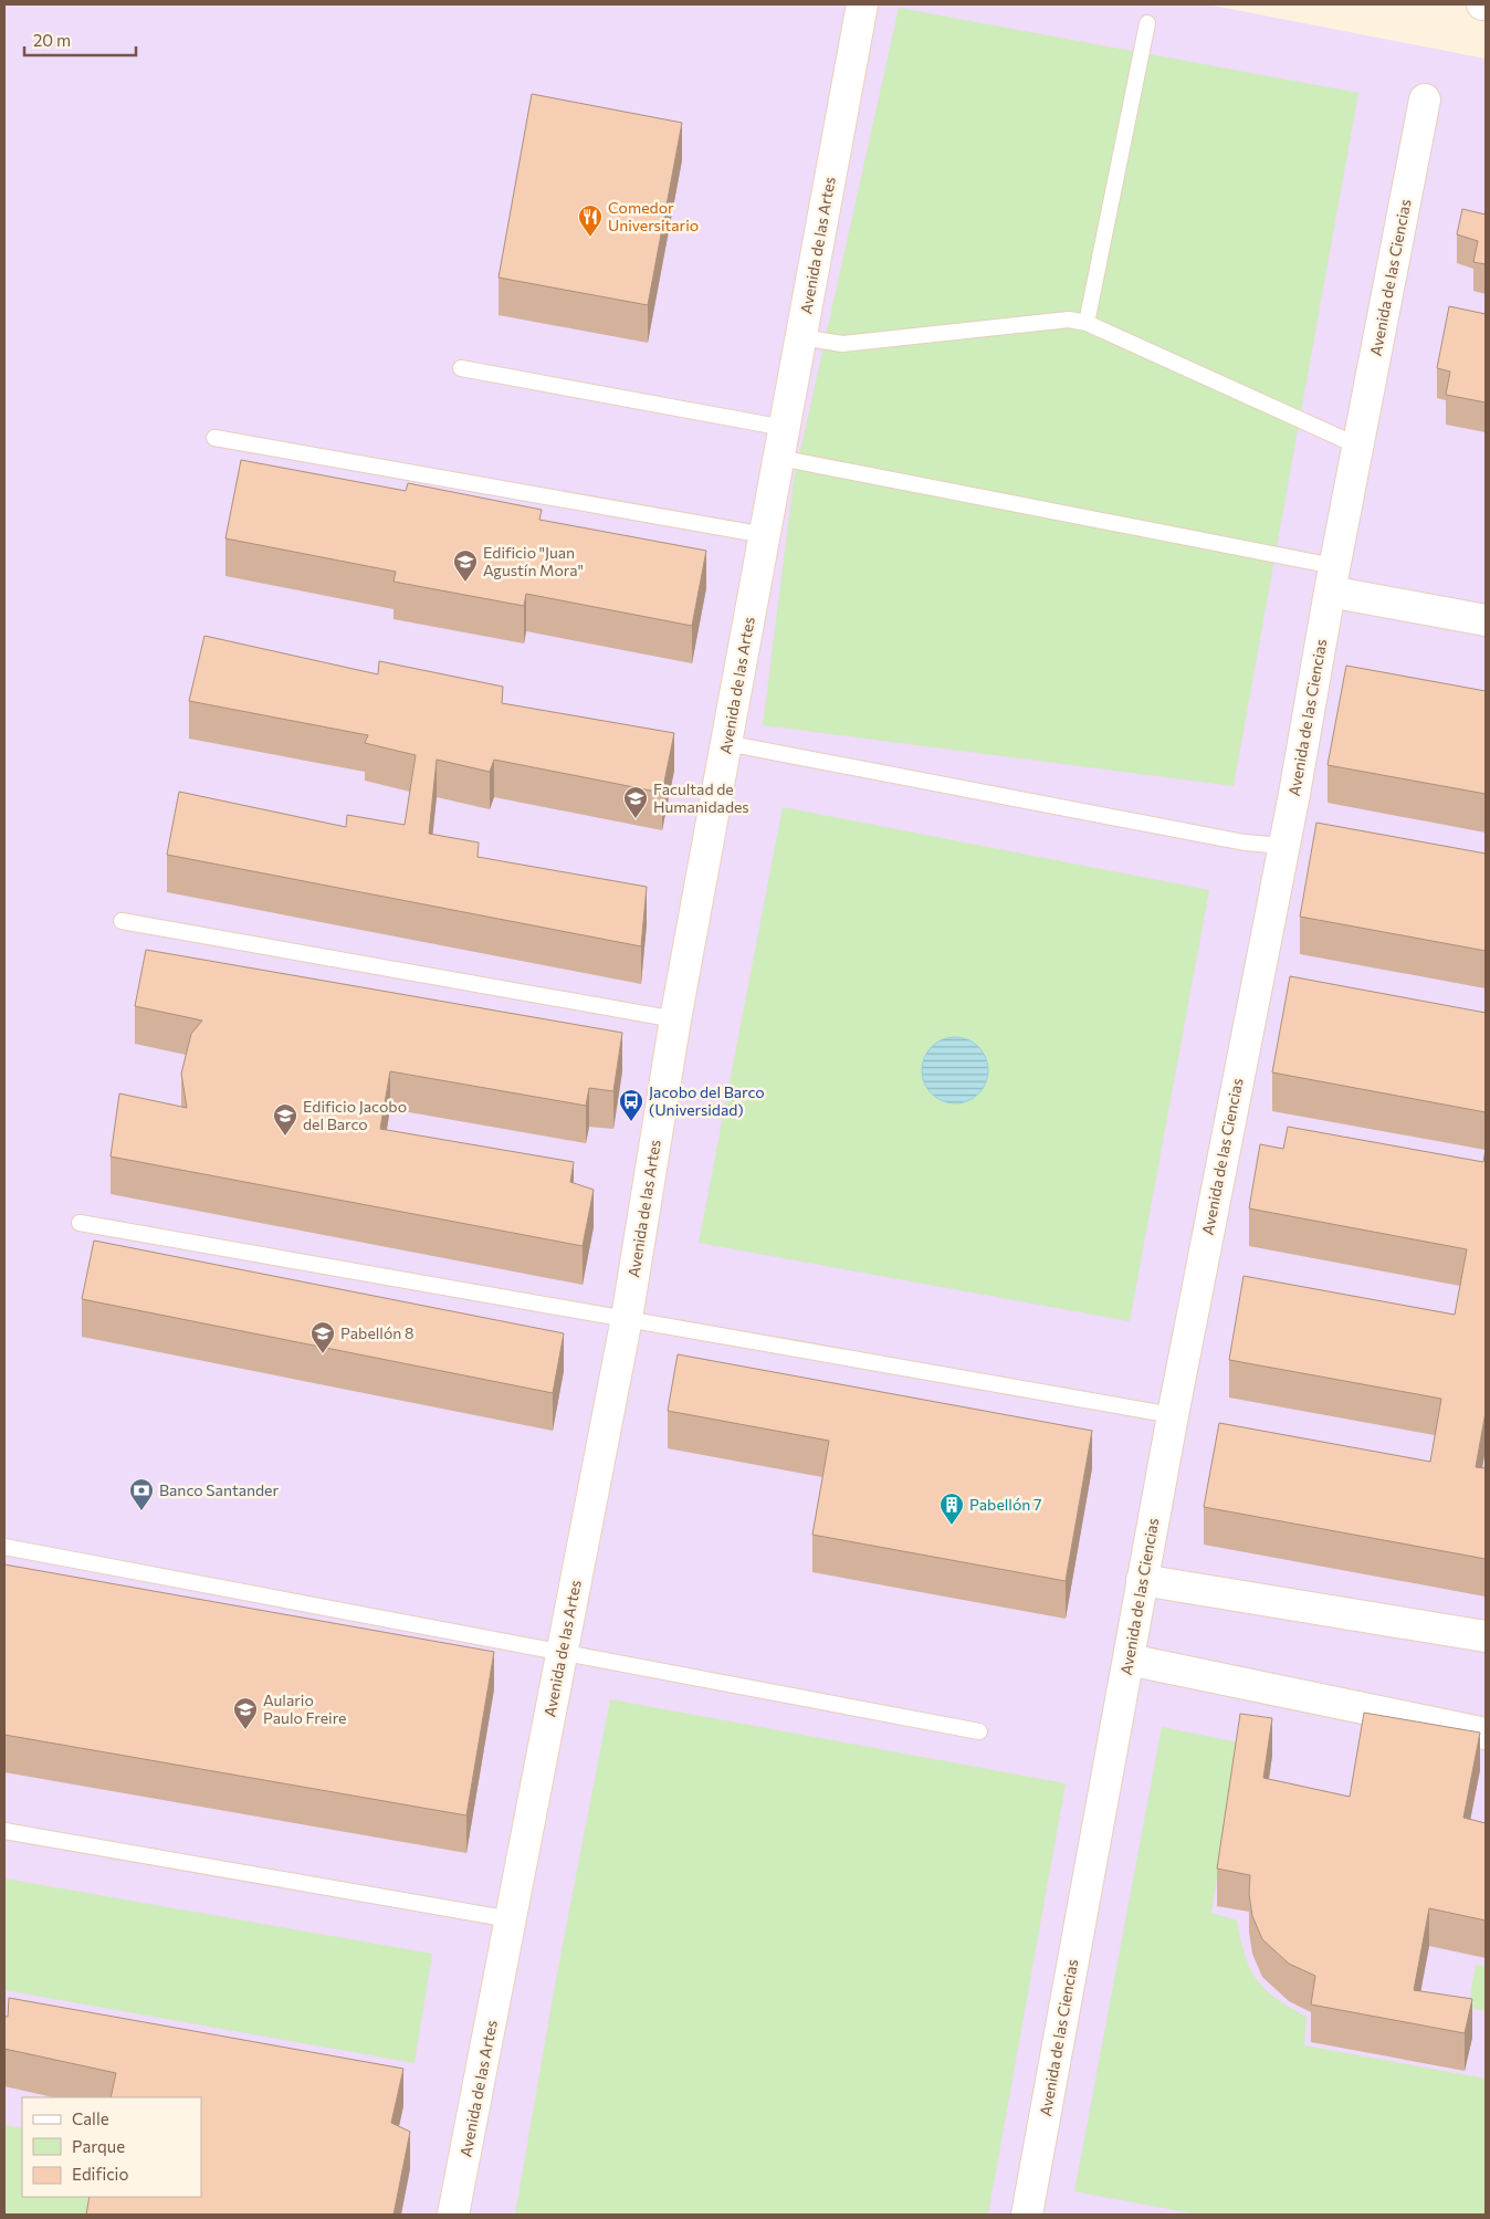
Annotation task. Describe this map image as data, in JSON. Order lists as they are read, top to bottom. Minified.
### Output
{"streets":{"street":["Avenida de las Artes","Avenida de las Ciencias"]},"places":{"restaurant":["Comedor Universitario"],"school or university":["Edificio \"Juan Agustín Mora\"","Facultad de Humanidades","Edificio Jacobo del Barco","Pabellón 8","Aulario Paulo Freire"],"bus stop":["Jacobo del Barco (Universidad)"],"bank":["Banco Santander"],"building":["Pabellón 7"]},"legend":["Calle","Parque","Edificio"],"scale_bar":"20 m"}
